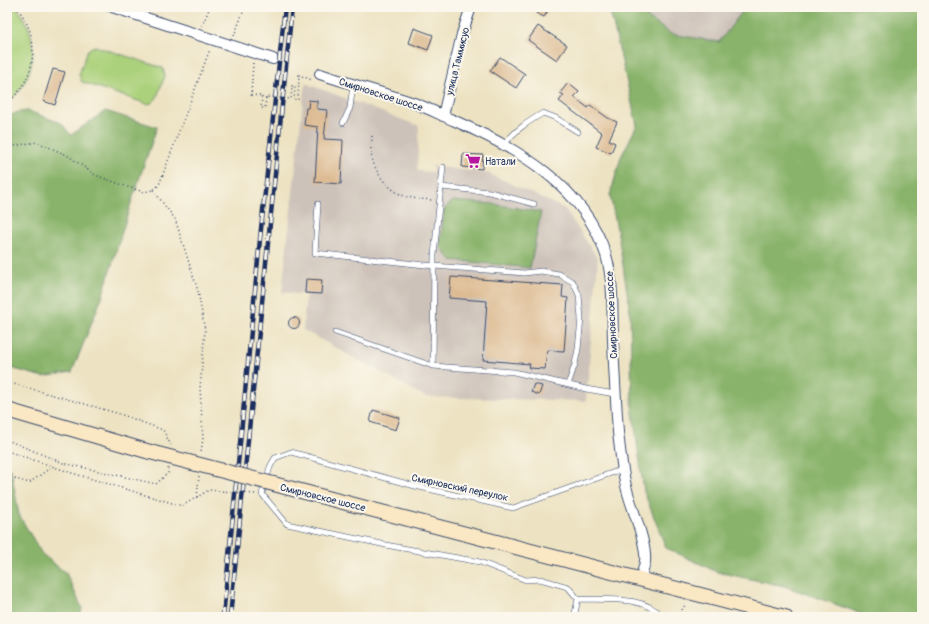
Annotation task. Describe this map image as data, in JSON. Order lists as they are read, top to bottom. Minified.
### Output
{"streets":{"main road":["Смирновское шоссе"],"street":["улица Таммисуо"],"lane":["Смирновский переулок"]},"crossings":[["улица Таммисуо","Смирновское шоссе"],["Смирновское шоссе","Смирновский переулок"]],"places":{"supermarket":["Натали"]}}
